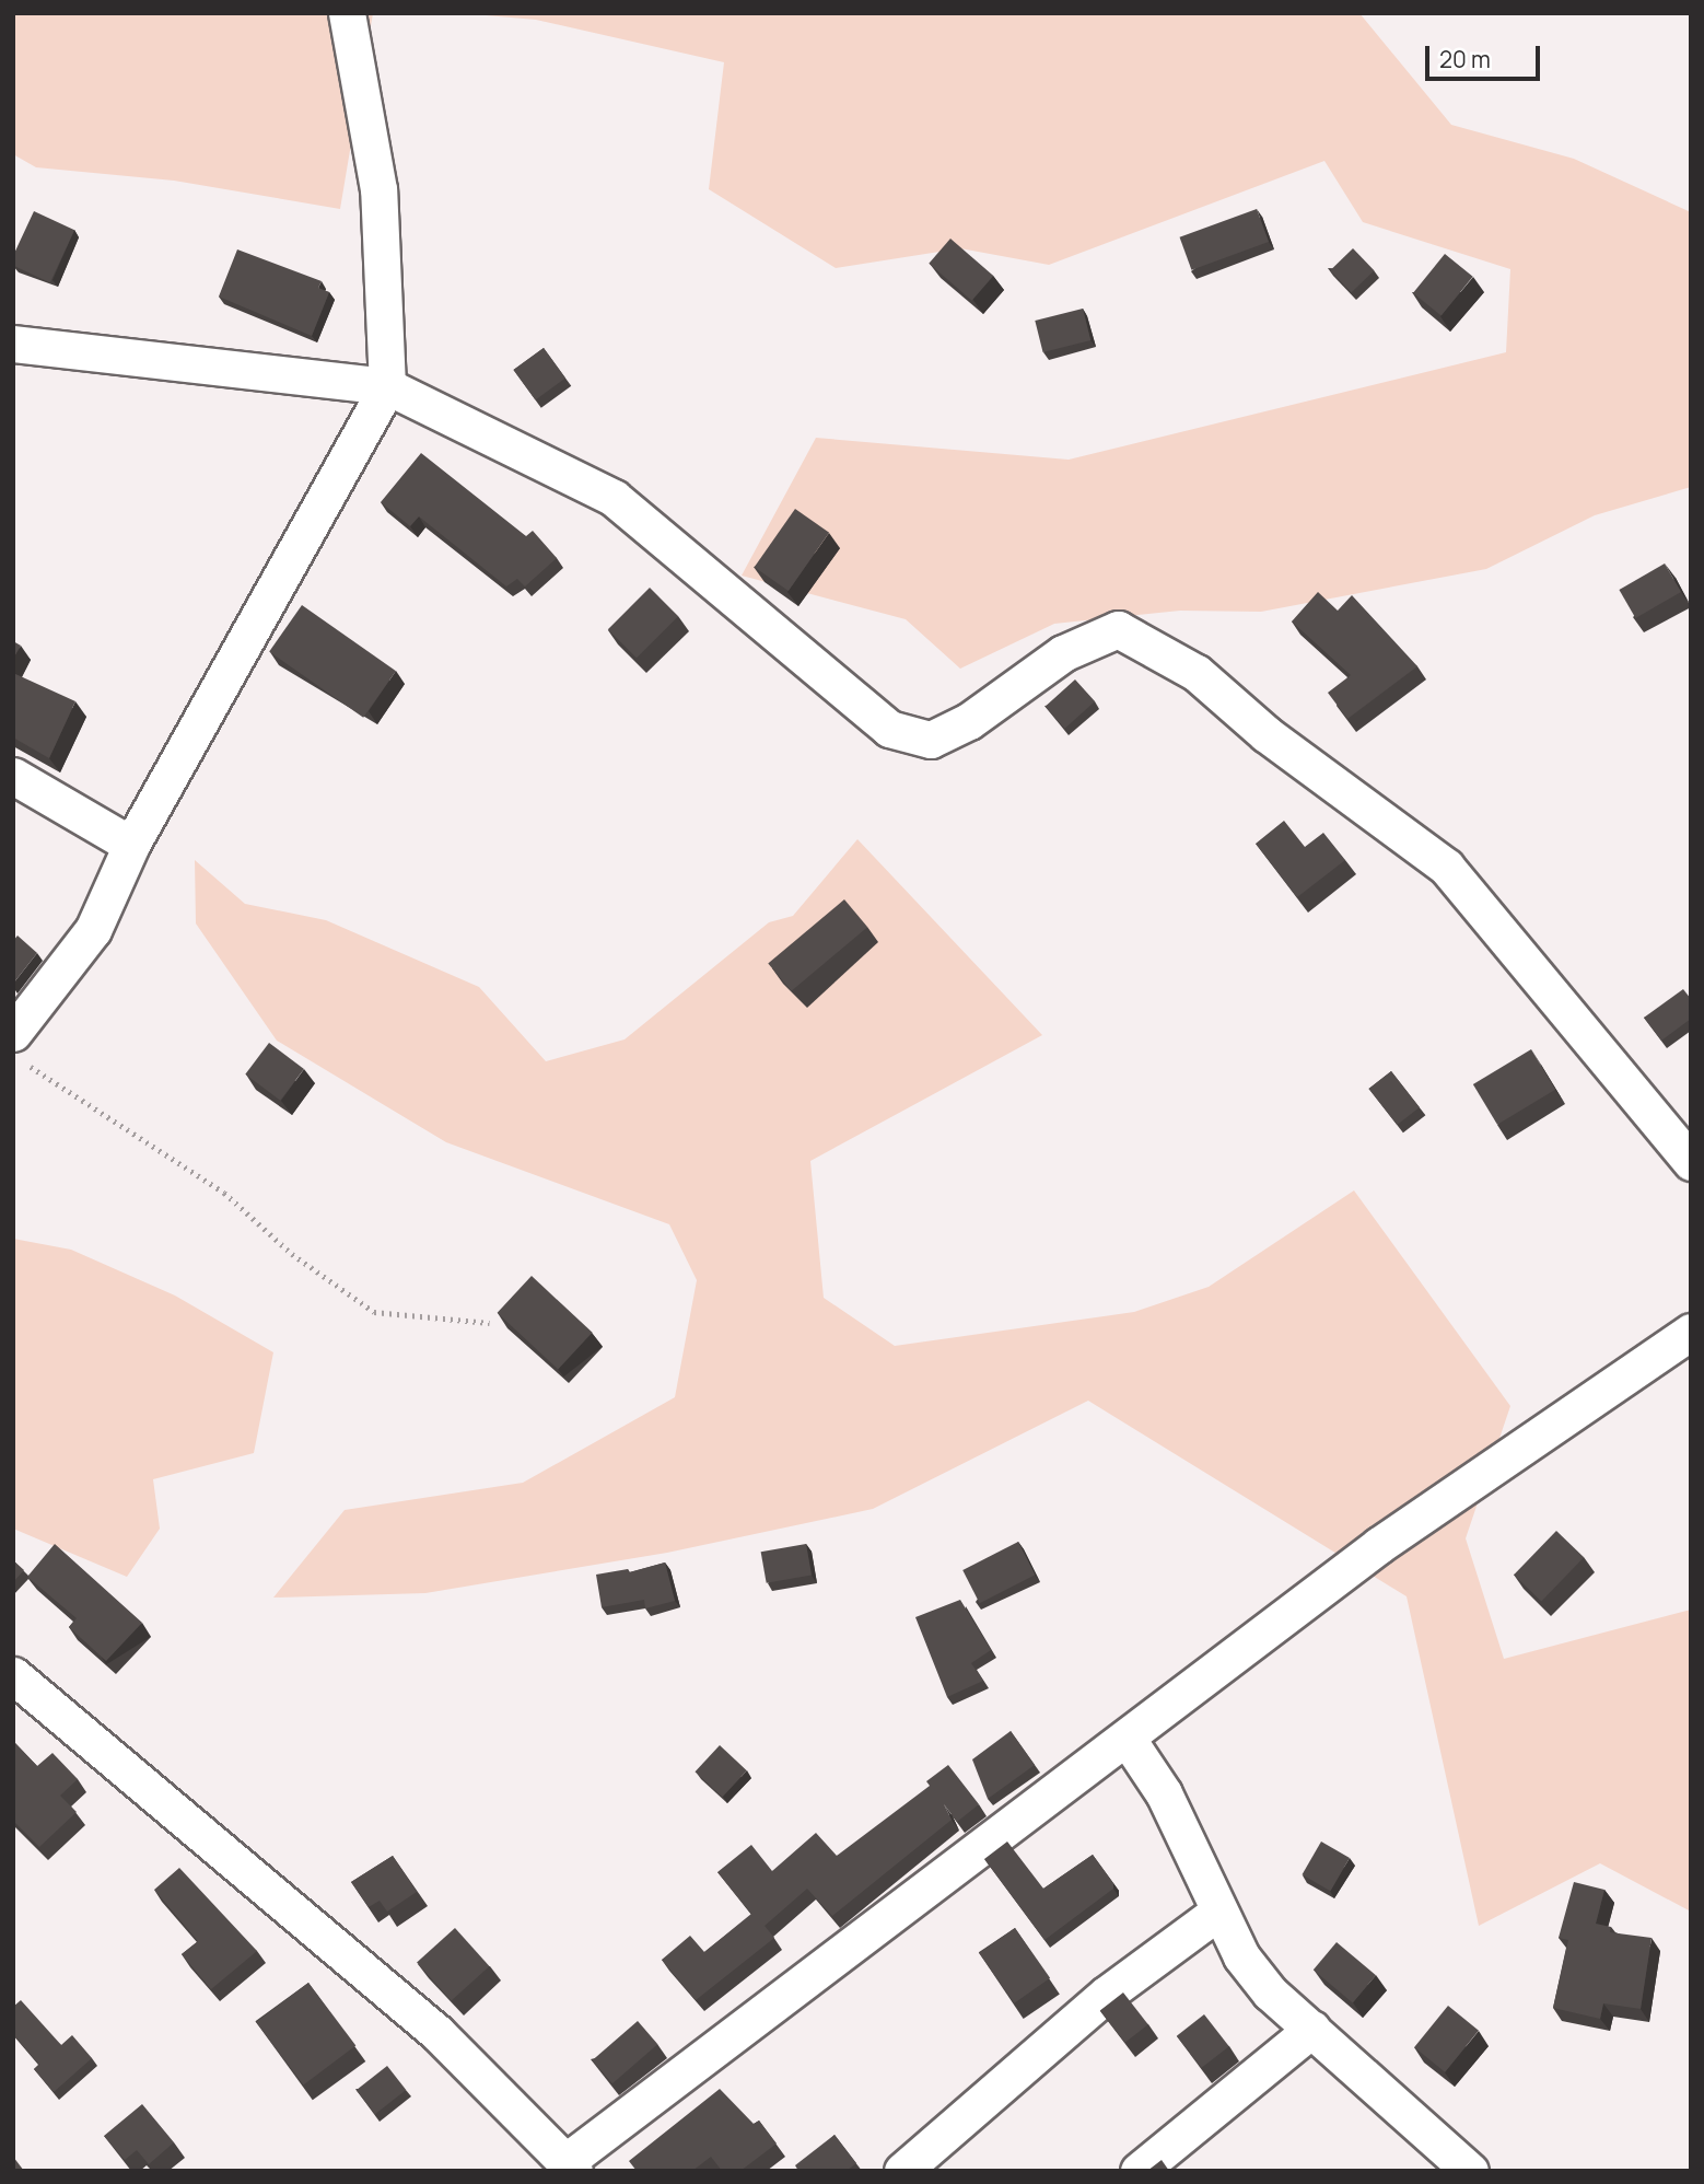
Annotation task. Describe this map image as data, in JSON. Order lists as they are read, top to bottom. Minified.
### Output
{"scale_bar":"20 m"}
